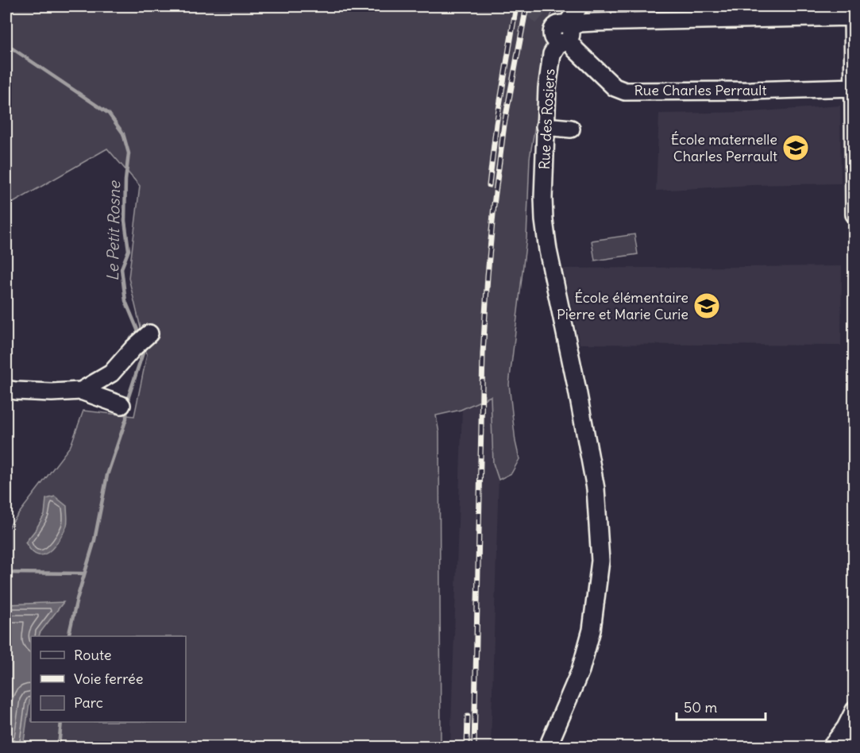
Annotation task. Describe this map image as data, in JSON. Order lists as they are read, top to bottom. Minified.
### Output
{"streets":{"street":["Rue Charles Perrault","Rue des Rosiers"]},"crossings":[["Rue Charles Perrault","Rue des Rosiers"]],"water":["Le Petit Rosne"],"places":{"school or university":["École maternelle Charles Perrault","École élémentaire Pierre et Marie Curie"]},"legend":["Route","Voie ferrée","Parc"],"scale_bar":"50 m"}
